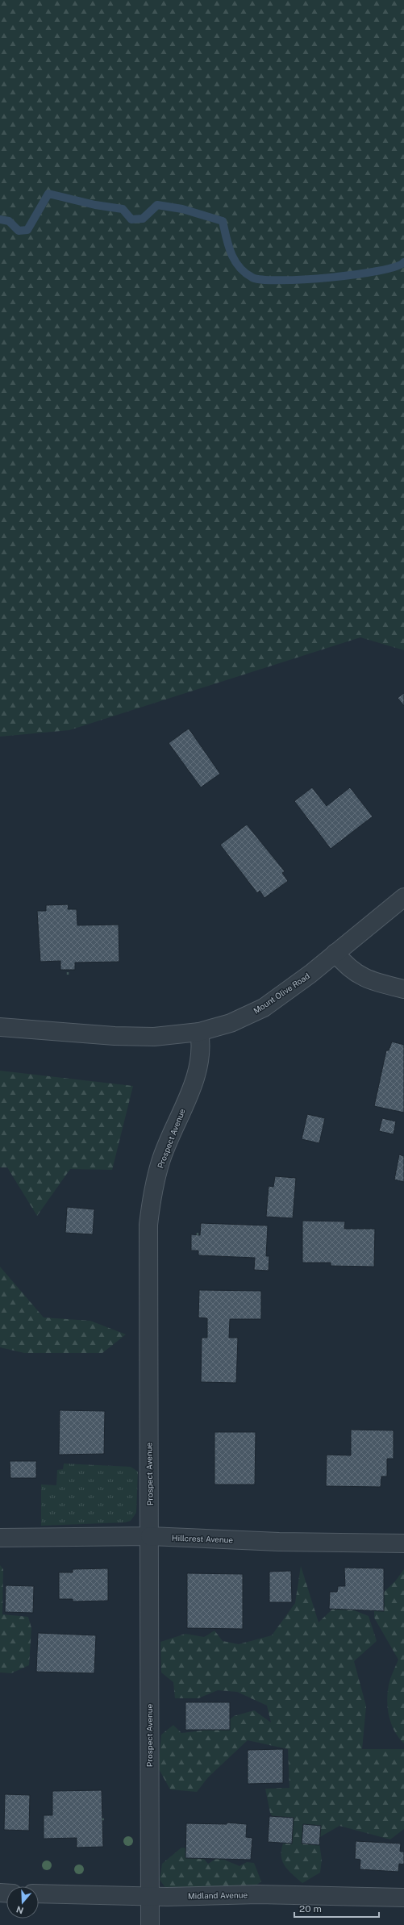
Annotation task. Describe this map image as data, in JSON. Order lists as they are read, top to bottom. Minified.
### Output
{"streets":{"street":["Mount Olive Road","Prospect Avenue","Hillcrest Avenue","Midland Avenue"]},"crossings":[["Mount Olive Road","Prospect Avenue"],["Prospect Avenue","Hillcrest Avenue"],["Prospect Avenue","Midland Avenue"]],"scale_bar":"20 m","north":"bottom"}
